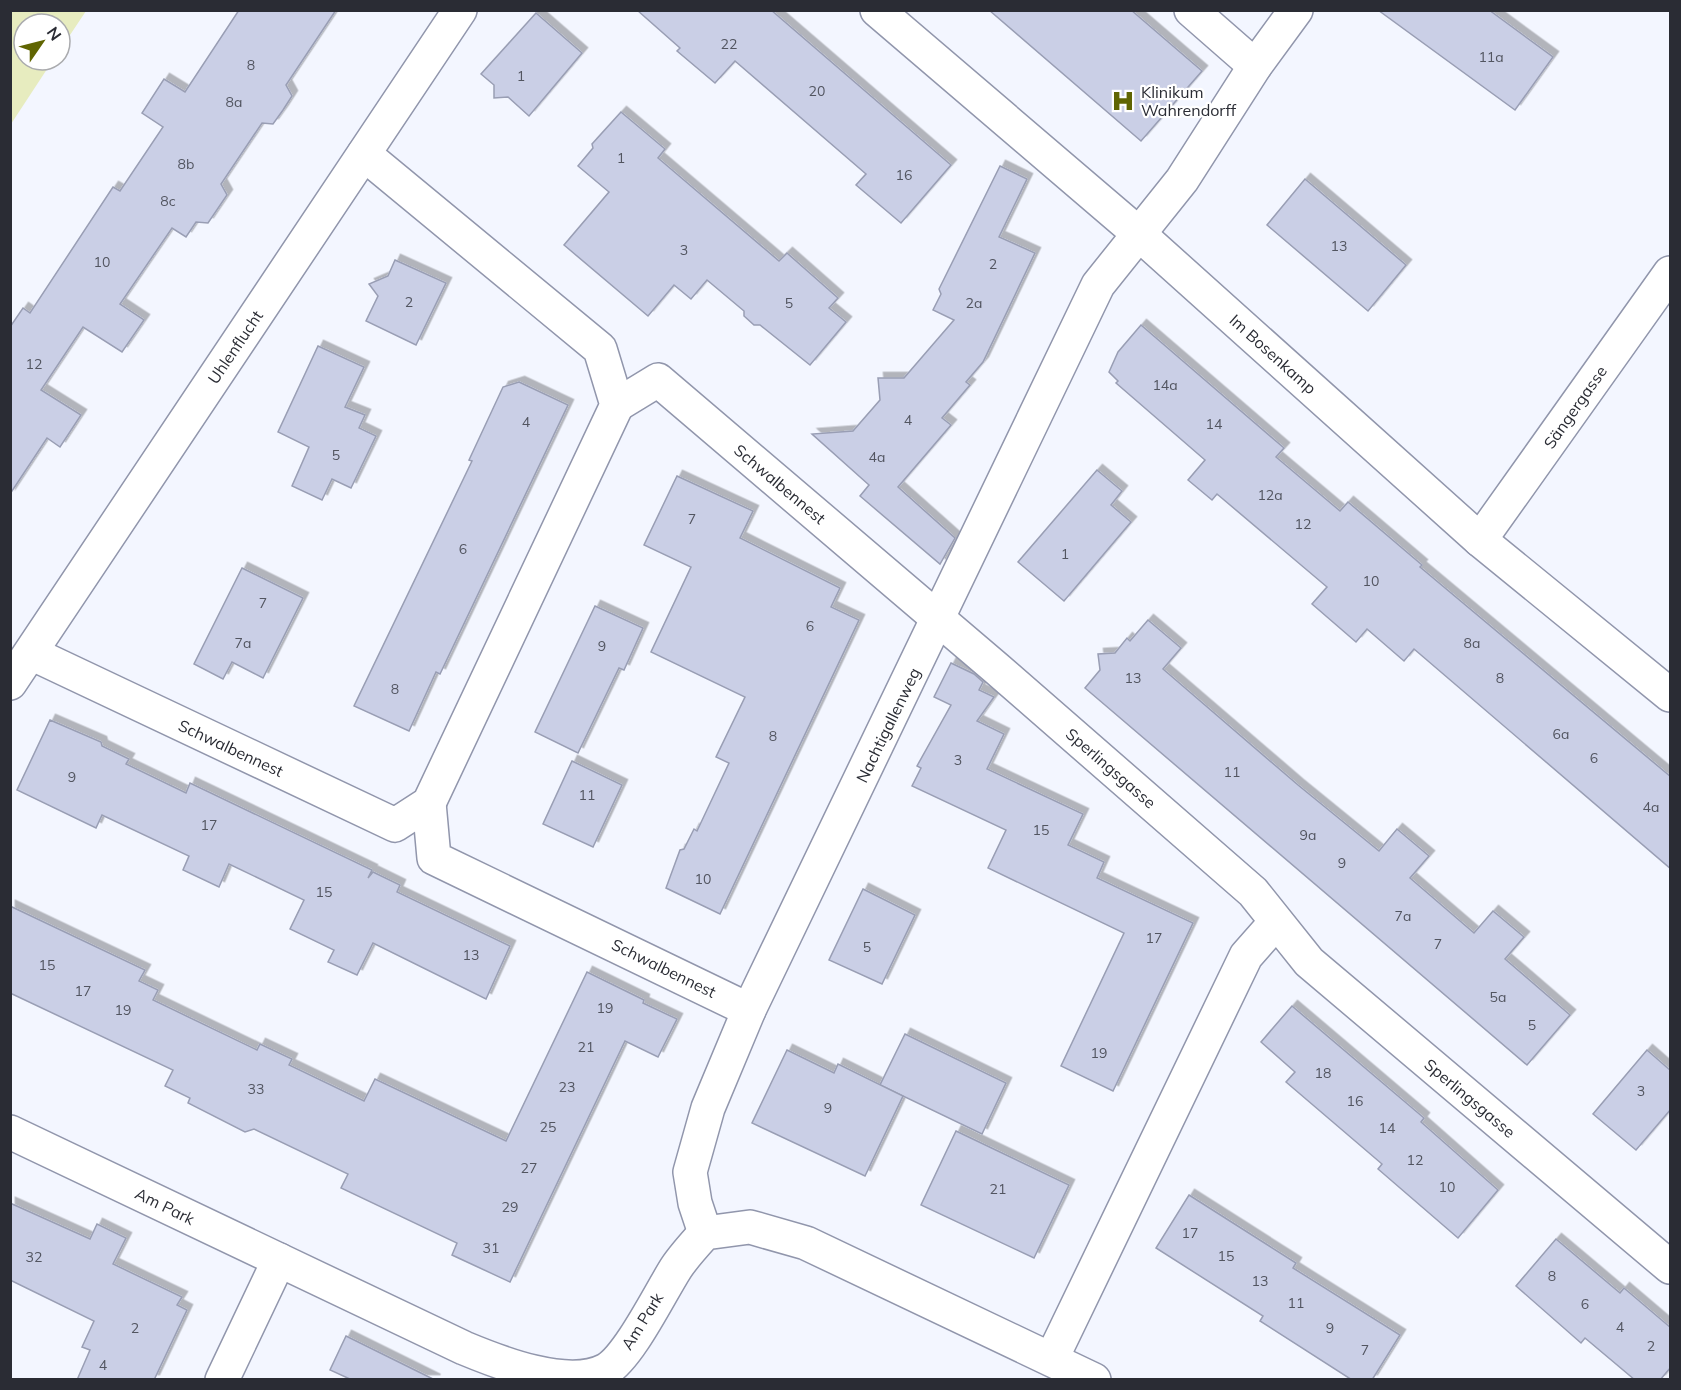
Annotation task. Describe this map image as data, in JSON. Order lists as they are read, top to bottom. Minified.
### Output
{"streets":{"street":["Uhlenflucht","Im Bosenkamp","Sängergasse","Schwalbennest","Nachtigallenweg","Sperlingsgasse","Am Park"]},"crossings":[["Uhlenflucht","Schwalbennest"],["Im Bosenkamp","Sängergasse"],["Im Bosenkamp","Nachtigallenweg"],["Schwalbennest","Nachtigallenweg"],["Schwalbennest","Sperlingsgasse"],["Nachtigallenweg","Sperlingsgasse"],["Nachtigallenweg","Am Park"]],"places":{"hospital":["Klinikum Wahrendorff"]},"house_numbers":["22","11a","8","1","20","8a","1","8b","16","8c","13","3","10","2","2","5","2a","12","14a","4","4","14","5","4a","12a","7","12","6","1","10","7","6","7a","8a","9","13","8","8","6a","8","6","3","11","9","11","4a","17","15","9a","9","10","15","7a","17","7","5","13","15","17","5a","19","19","5","21","19","18","23","33","3","16","9","25","14","12","27","10","21","29","17","31","15","32","8","13","11","6","4","2","9","2","7","4"],"north":"top right"}
